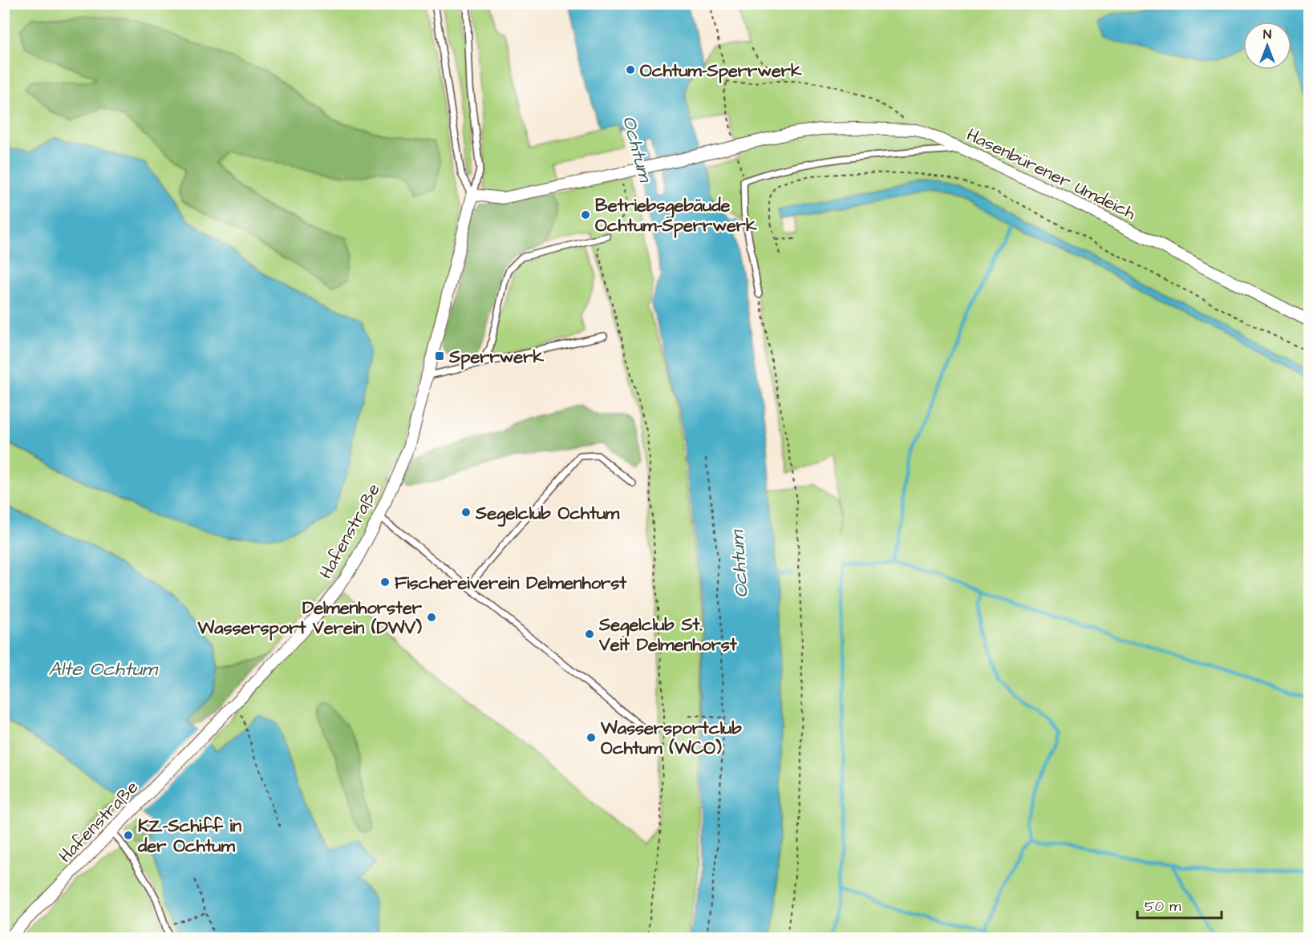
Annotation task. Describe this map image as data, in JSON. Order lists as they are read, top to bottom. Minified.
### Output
{"streets":{"street":["Hasenbürener Umdeich","Hafenstraße"]},"crossings":[["Hasenbürener Umdeich","Hafenstraße"]],"water":["Ochtum","Alte Ochtum"],"places":{"other":["Ochtum-Sperrwerk","Betriebsgebäude Ochtum-Sperrwerk","Segelclub Ochtum","Fischereiverein Delmenhorst","Delmenhorster Wassersport Verein (DWV)","Segelclub St. Veit Delmenhorst","Wassersportclub Ochtum (WCO)","KZ-Schiff in der Ochtum"],"transit":["Sperrwerk"]},"scale_bar":"50 m","north":"top"}
